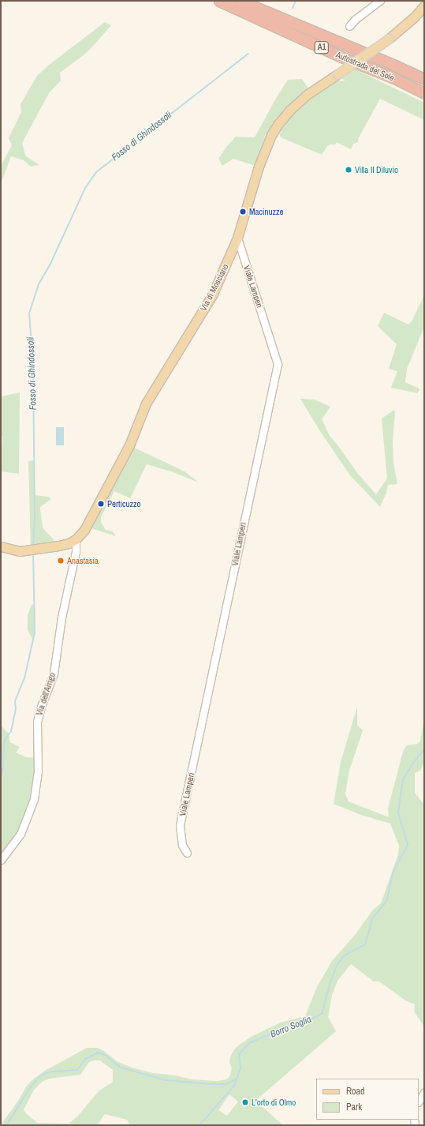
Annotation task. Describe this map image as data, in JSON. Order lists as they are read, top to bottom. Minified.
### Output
{"streets":{"highway":["A1","Autostrada del Sole"],"main road":["Via di Mosciano"],"street":["Viale Lamperi","Via dell'Arrigo"]},"crossings":[["Viale Lamperi","Via di Mosciano"],["Via di Mosciano","Via dell'Arrigo"]],"water":["Fosso di Ghindossoli","Borro Soglia"],"places":["Villa Il Diluvio","Macinuzze","Perticuzzo","Anastasia","L'orto di Olmo"],"legend":["Road","Park"]}
